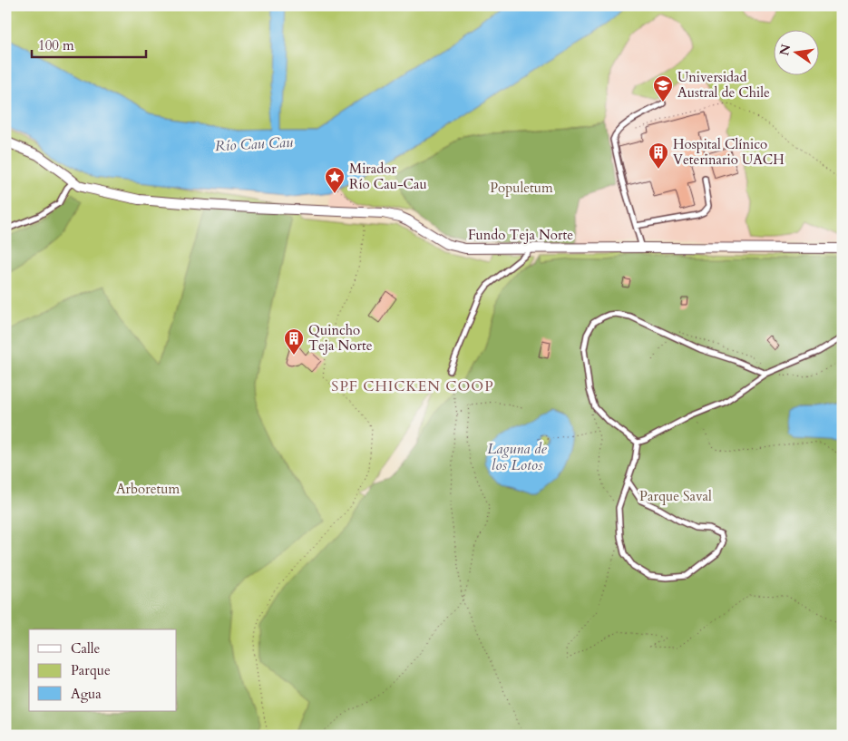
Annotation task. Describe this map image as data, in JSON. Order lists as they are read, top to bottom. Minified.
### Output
{"streets":{"street":["Fundo Teja Norte"]},"districts":["SPF CHICKEN COOP"],"water":["Río Cau Cau","Laguna de los Lotos"],"parks":["Populetum","Arboretum","Parque Saval"],"places":{"school or university":["Universidad Austral de Chile"],"building":["Hospital Clínico Veterinario UACH","Quincho Teja Norte"],"place":["Mirador Río Cau-Cau"]},"legend":["Calle","Parque","Agua"],"scale_bar":"100 m","north":"left"}
